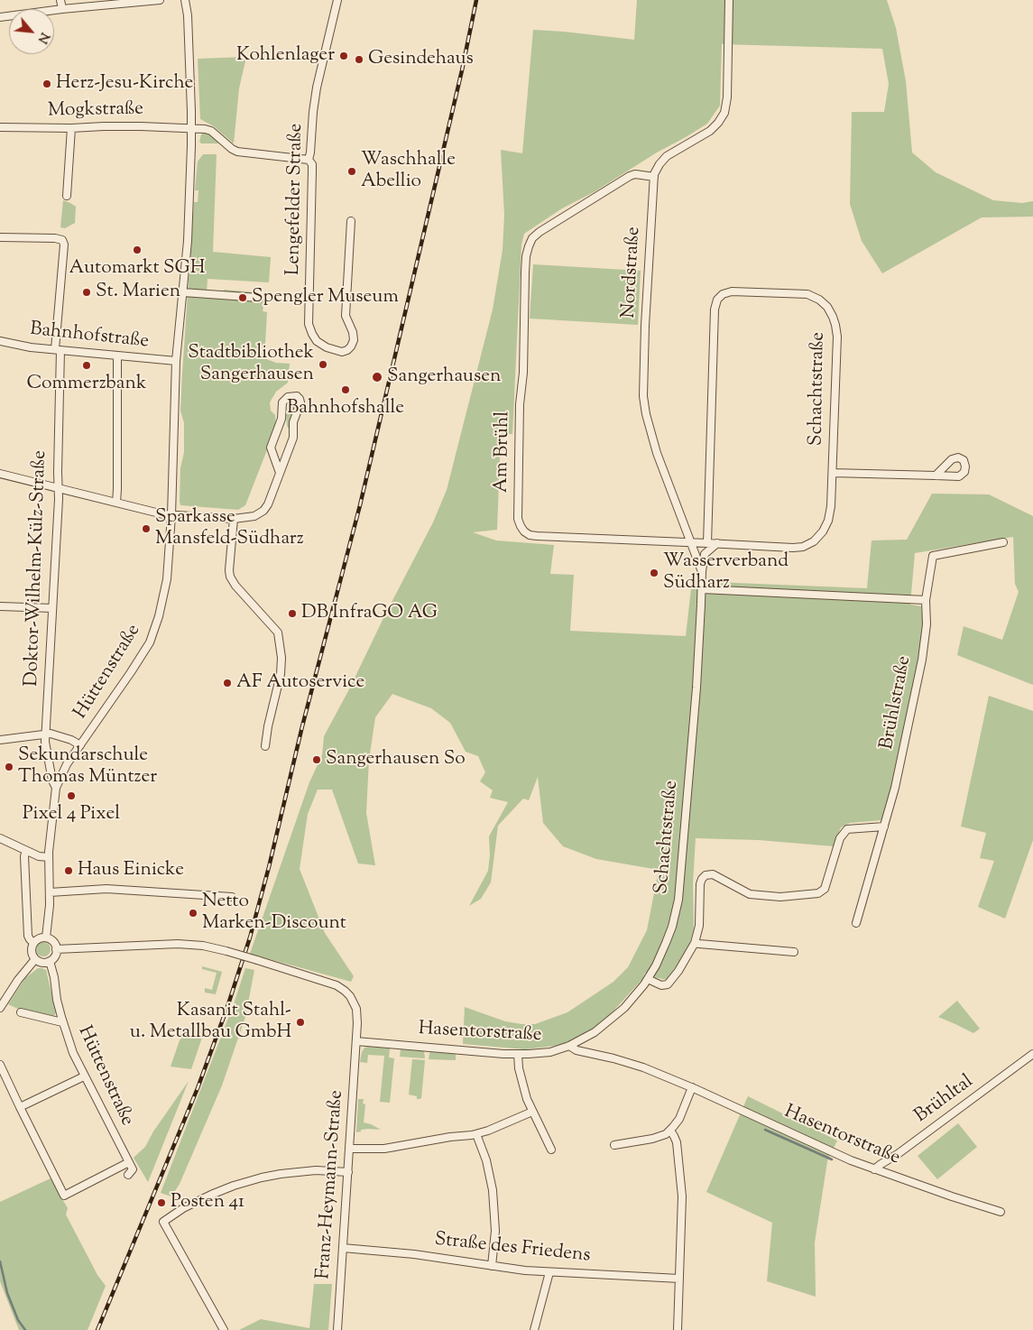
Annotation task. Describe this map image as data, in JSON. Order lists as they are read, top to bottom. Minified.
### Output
{"streets":{"street":["Mogkstraße","Lengefelder Straße","Nordstraße","Bahnhofstraße","Schachtstraße","Am Brühl","Doktor-Wilhelm-Külz-Straße","Hüttenstraße","Brühlstraße","Hasentorstraße","Brühltal","Franz-Heymann-Straße","Straße des Friedens"]},"crossings":[["Mogkstraße","Lengefelder Straße"],["Mogkstraße","Hüttenstraße"],["Nordstraße","Schachtstraße"],["Nordstraße","Am Brühl"],["Bahnhofstraße","Doktor-Wilhelm-Külz-Straße"],["Bahnhofstraße","Hüttenstraße"],["Schachtstraße","Am Brühl"],["Schachtstraße","Hasentorstraße"],["Doktor-Wilhelm-Külz-Straße","Hüttenstraße"],["Hasentorstraße","Brühltal"],["Hasentorstraße","Franz-Heymann-Straße"],["Franz-Heymann-Straße","Straße des Friedens"]],"places":["Kohlenlager","Gesindehaus","Herz-Jesu-Kirche","Waschhalle Abellio","Automarkt SGH","St. Marien","Spengler Museum","Stadtbibliothek Sangerhausen","Commerzbank","Sangerhausen","Bahnhofshalle","Sparkasse Mansfeld-Südharz","Wasserverband Südharz","DB InfraGO AG","AF Autoservice","Sangerhausen So","Sekundarschule Thomas Müntzer","Pixel 4 Pixel","Haus Einicke","Netto Marken-Discount","Kasanit Stahl- u. Metallbau GmbH","Posten 41"],"north":"bottom right"}
